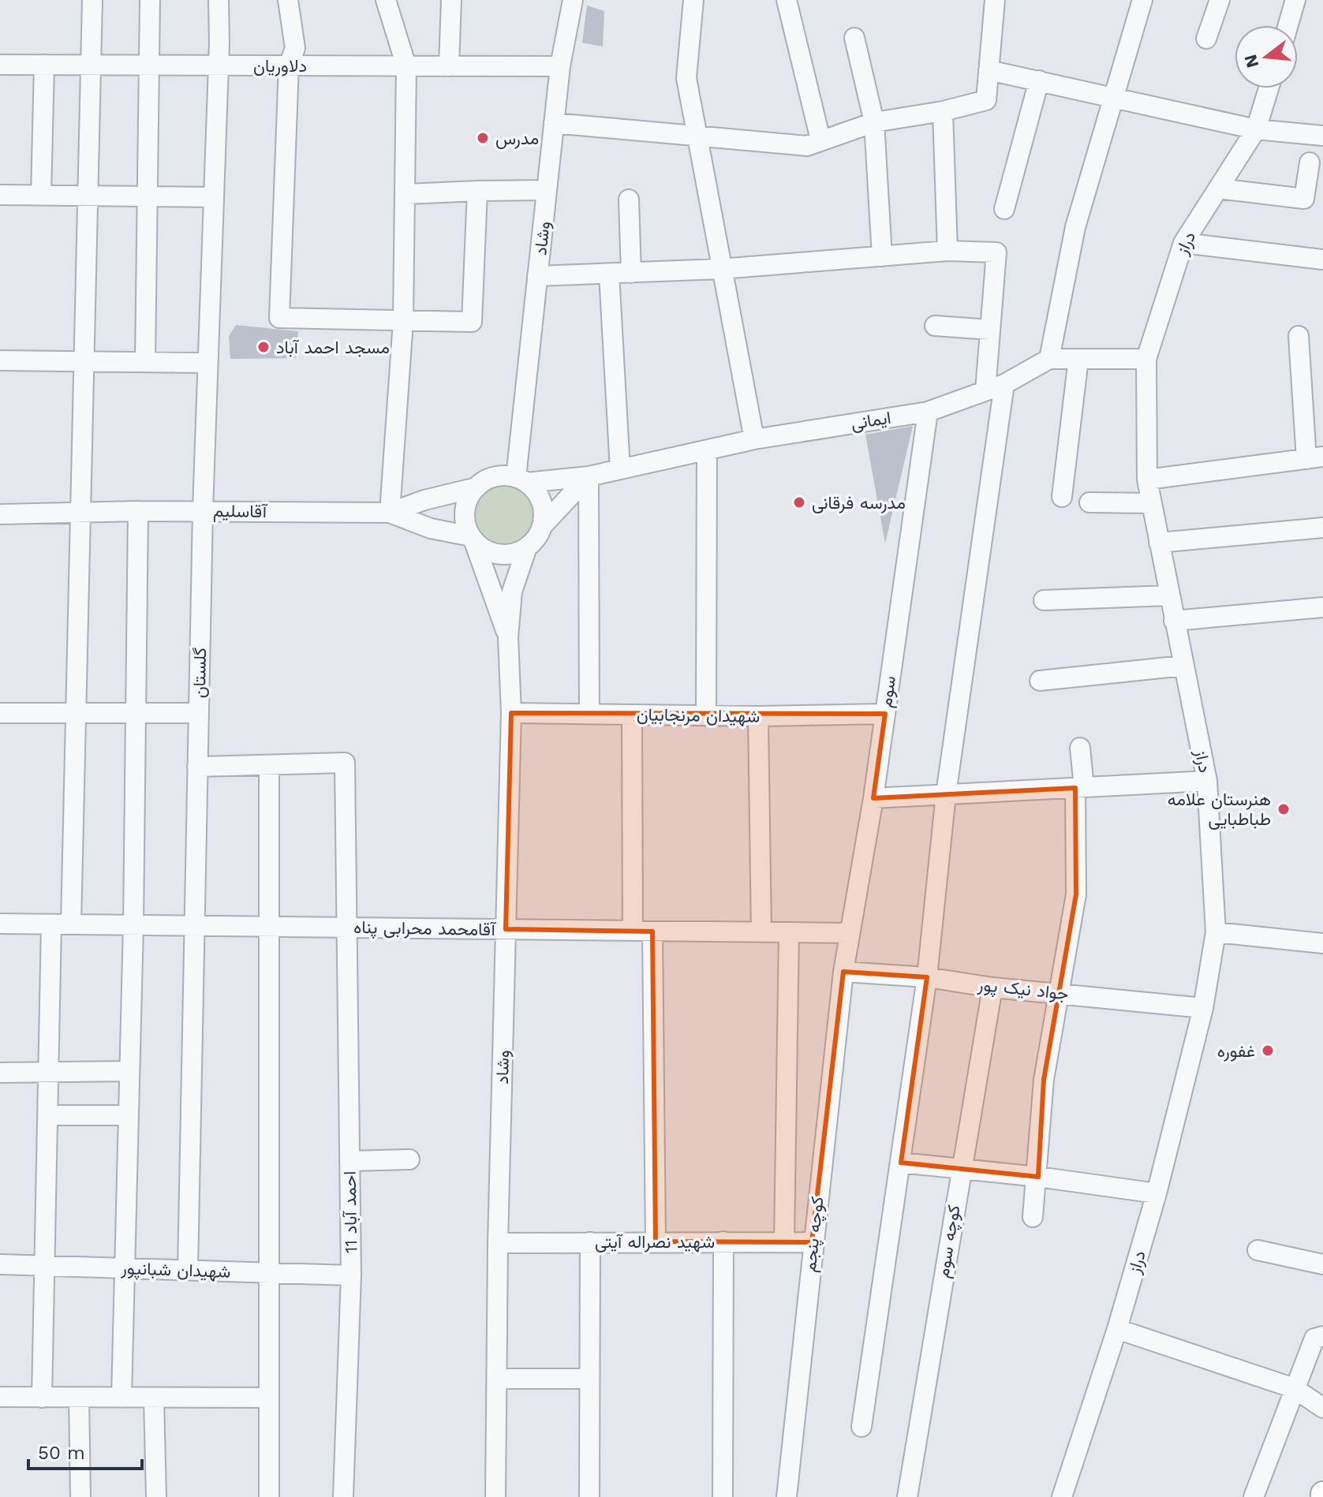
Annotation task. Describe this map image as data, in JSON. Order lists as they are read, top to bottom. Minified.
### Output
{"streets":{"street":["دلاوریان","وشاد","دراز","ایمانی","آقاسلیم","گلستان","سوم","شهیدان مرنجابیان","آقامحمد محرابی پناه","جواد نیک پور","احمد آباد 11","کوچه پنجم","شهید نصراله آیتی","کوچه سوم","شهیدان شبانپور"]},"crossings":[["دلاوریان","وشاد"],["دلاوریان","گلستان"],["وشاد","ایمانی"],["وشاد","آقاسلیم"],["وشاد","شهیدان مرنجابیان"],["وشاد","آقامحمد محرابی پناه"],["وشاد","شهید نصراله آیتی"],["دراز","ایمانی"],["دراز","جواد نیک پور"],["ایمانی","آقاسلیم"],["ایمانی","سوم"],["آقاسلیم","گلستان"],["سوم","شهیدان مرنجابیان"],["سوم","آقامحمد محرابی پناه"],["سوم","جواد نیک پور"],["سوم","کوچه پنجم"],["آقامحمد محرابی پناه","احمد آباد 11"],["جواد نیک پور","کوچه پنجم"],["جواد نیک پور","کوچه سوم"],["احمد آباد 11","شهیدان شبانپور"],["کوچه پنجم","شهید نصراله آیتی"]],"places":["مدرس","مسجد احمد آباد","مدرسه فرقانی","هنرستان علامه طباطبایی","غفوره"],"scale_bar":"50 m","north":"left"}
